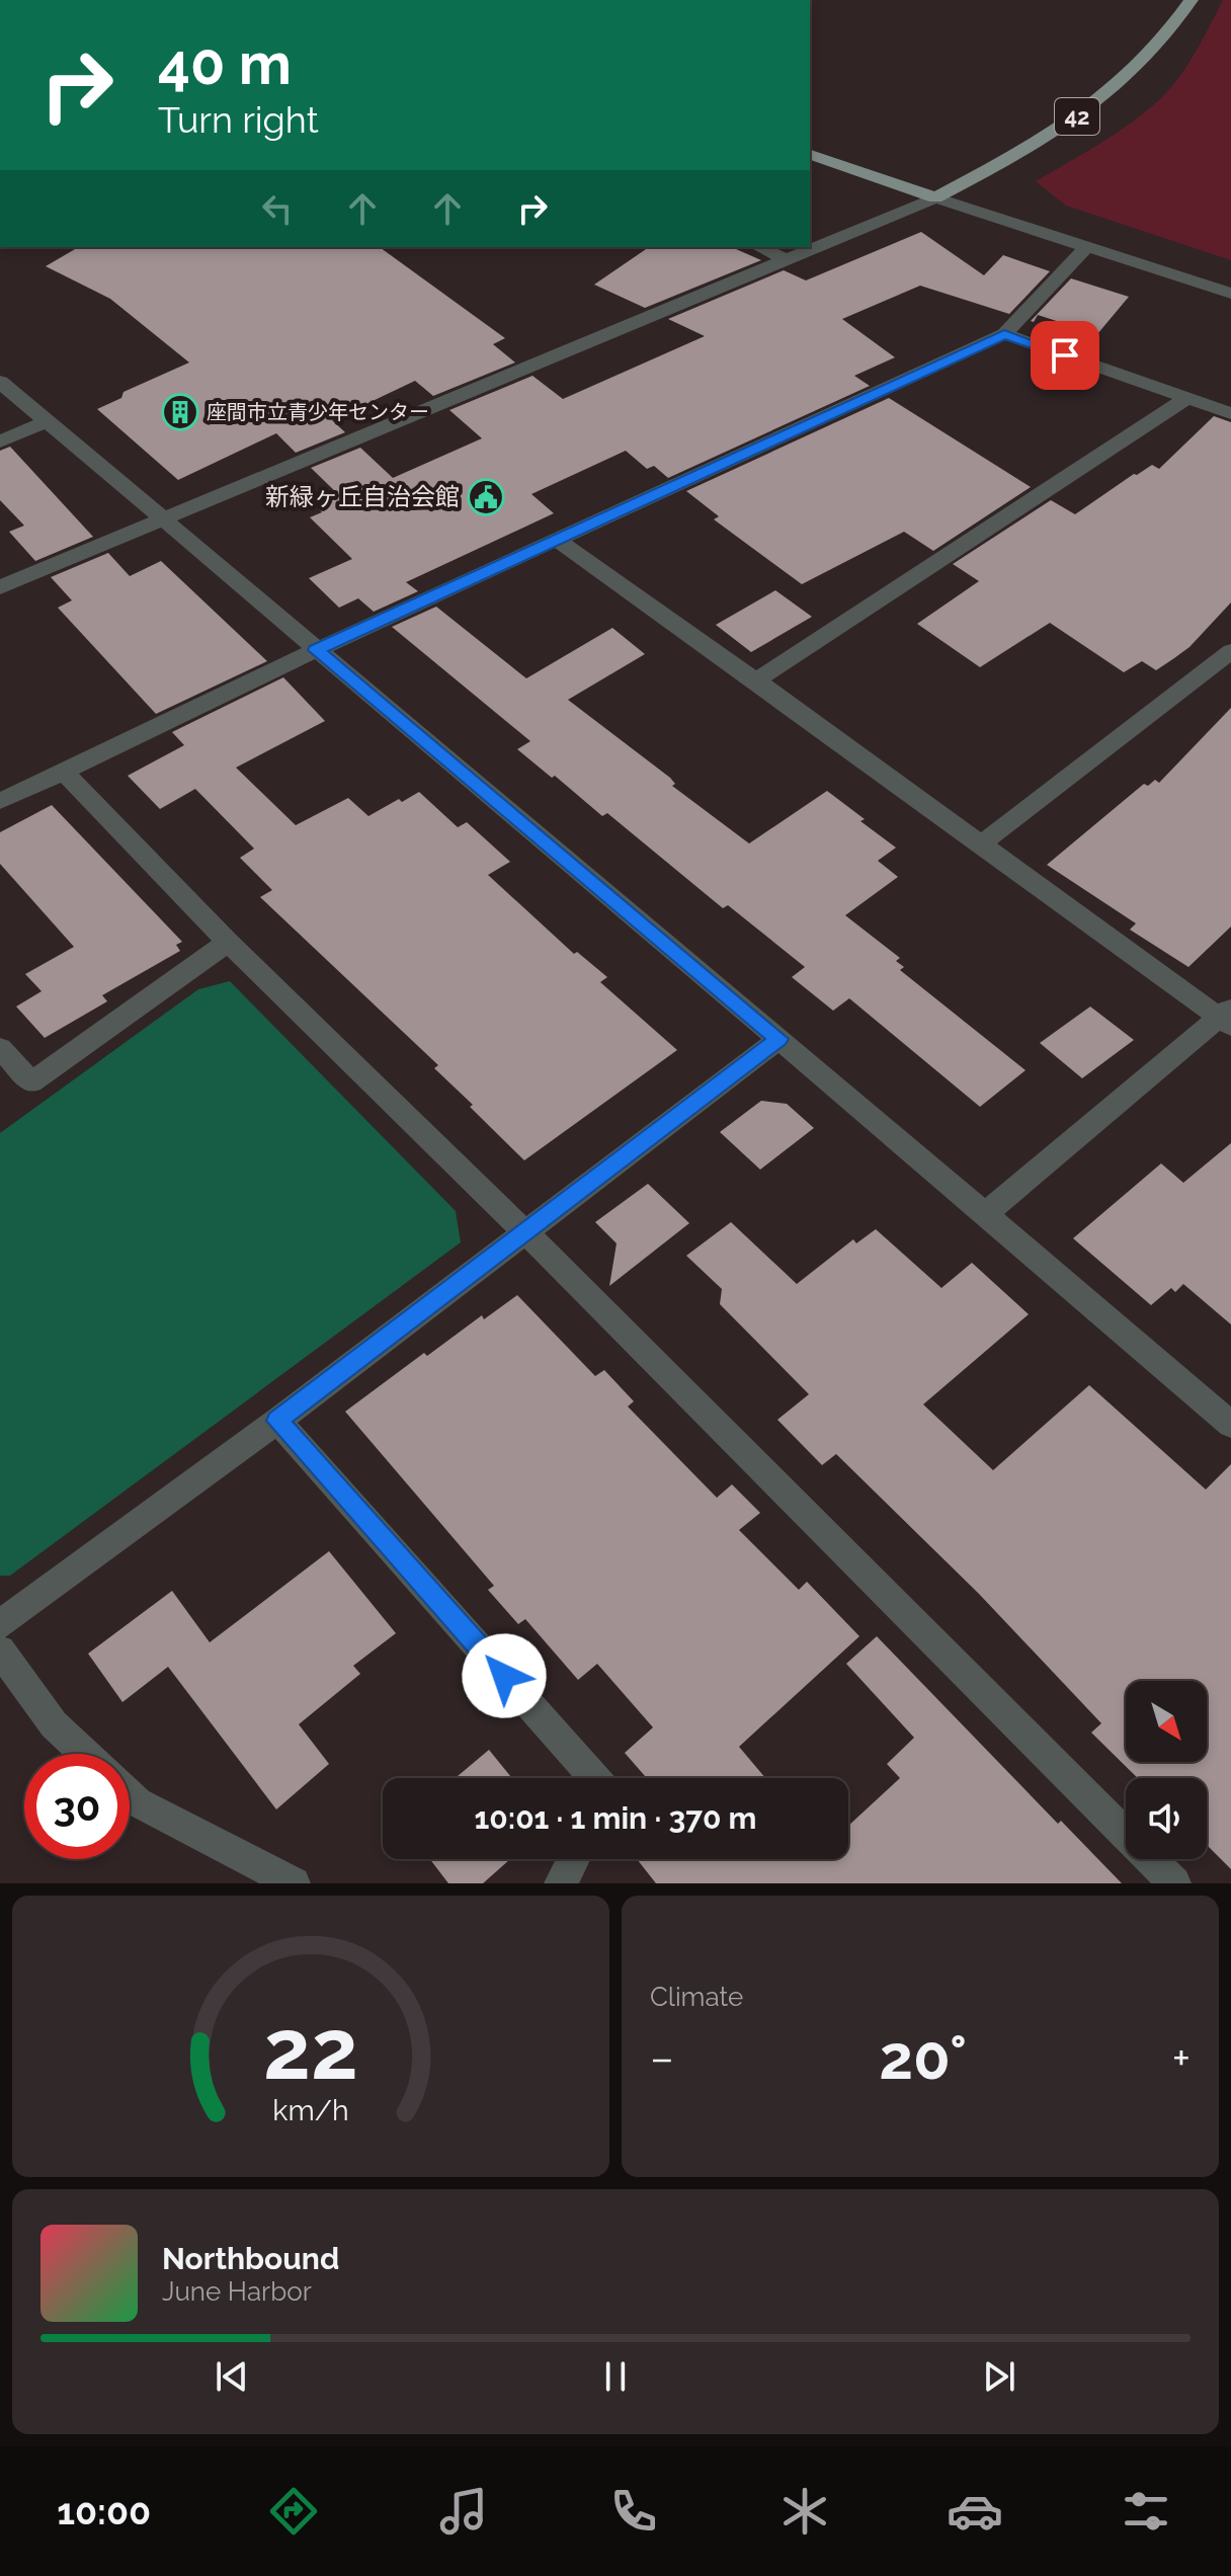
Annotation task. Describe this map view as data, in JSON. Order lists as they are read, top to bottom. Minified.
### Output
{"streets":{"main road":["42"]},"places":{"building":["座間市立青少年センター"],"public building":["新緑ヶ丘自治会館"]},"north":"bottom right","page":{"turn":["40 m","Turn right"],"limit":"30","trip":"10:01 · 1 min · 370 m","tile":"Climate","heat":["−","20°","+"],"song":["Northbound","June Harbor"],"tabs":"10:00","gauge":["22","km/h"]}}
